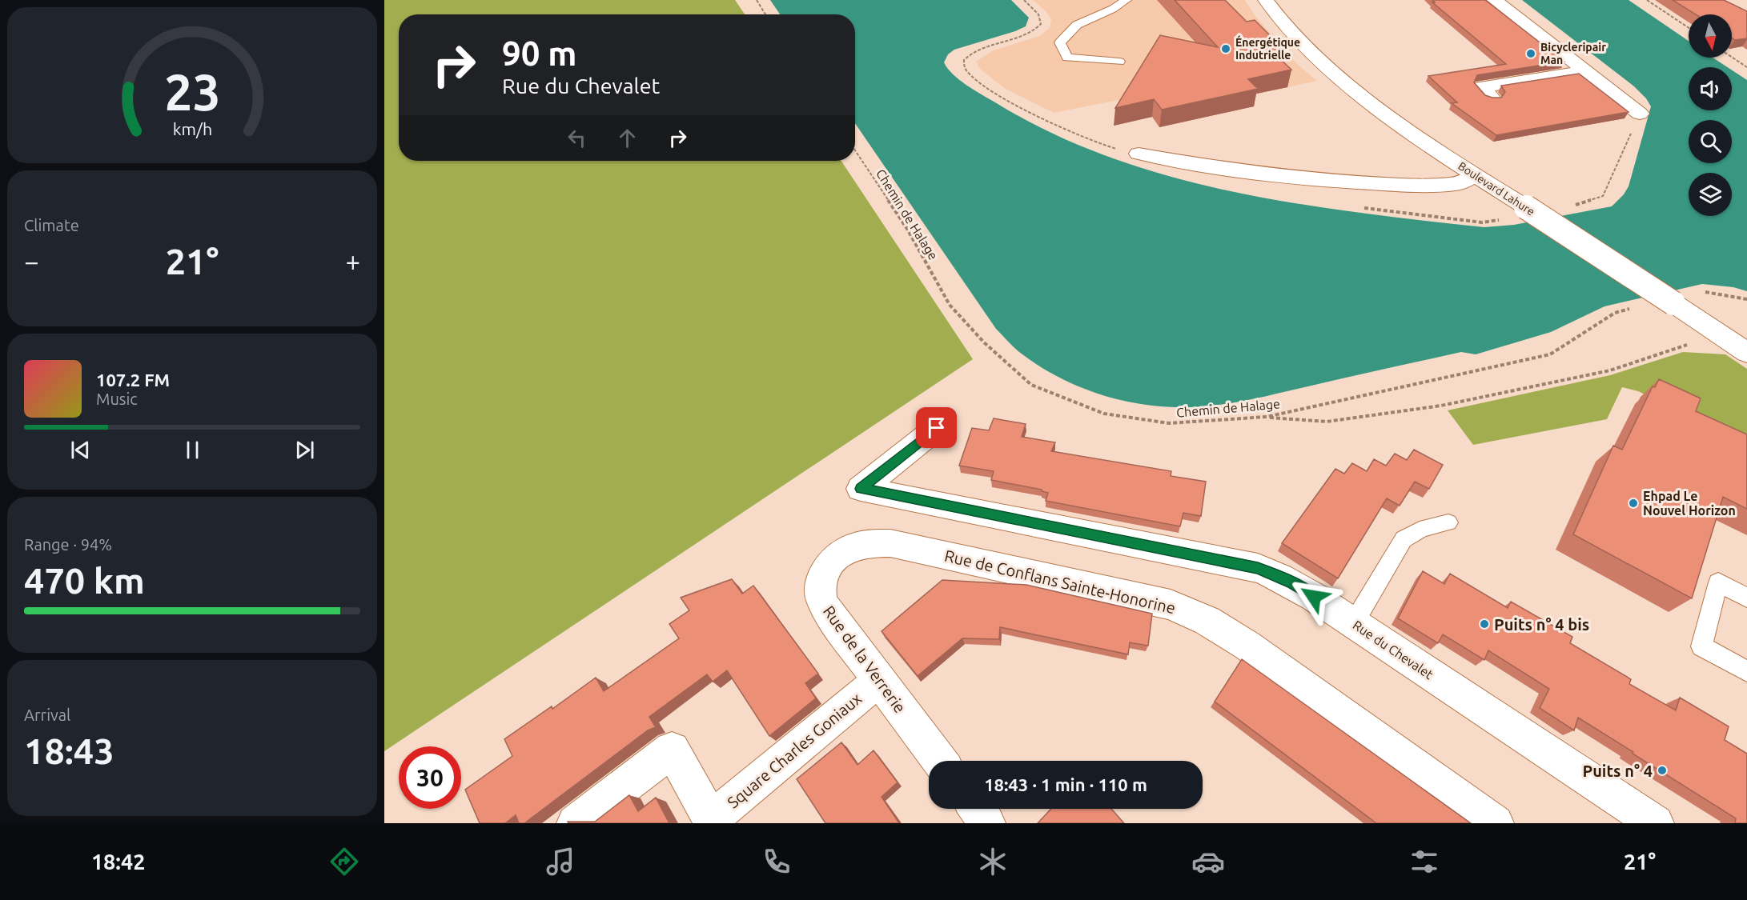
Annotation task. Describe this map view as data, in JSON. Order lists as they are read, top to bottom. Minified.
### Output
{"streets":{"street":["Boulevard Lahure","Rue de Conflans Sainte-Honorine","Rue du Chevalet","Rue de la Verrerie","Square Charles Goniaux"],"path":["Chemin de Halage"]},"crossings":[["Rue de Conflans Sainte-Honorine","Rue de la Verrerie"],["Rue de la Verrerie","Square Charles Goniaux"]],"places":["Énergétique Indutrielle","Bicycleripair Man","Ehpad Le Nouvel Horizon","Puits n° 4 bis","Puits n° 4"],"north":"bottom","page":{"turn":["90 m","Rue du Chevalet"],"tile":["Climate",["Range · 94%","470 km"],["Arrival","18:43"]],"heat":["−","21°","+"],"song":["107.2 FM","Music"],"limit":"30","trip":"18:43 · 1 min · 110 m","tabs":["18:42","21°"],"gauge":["23","km/h"]}}
